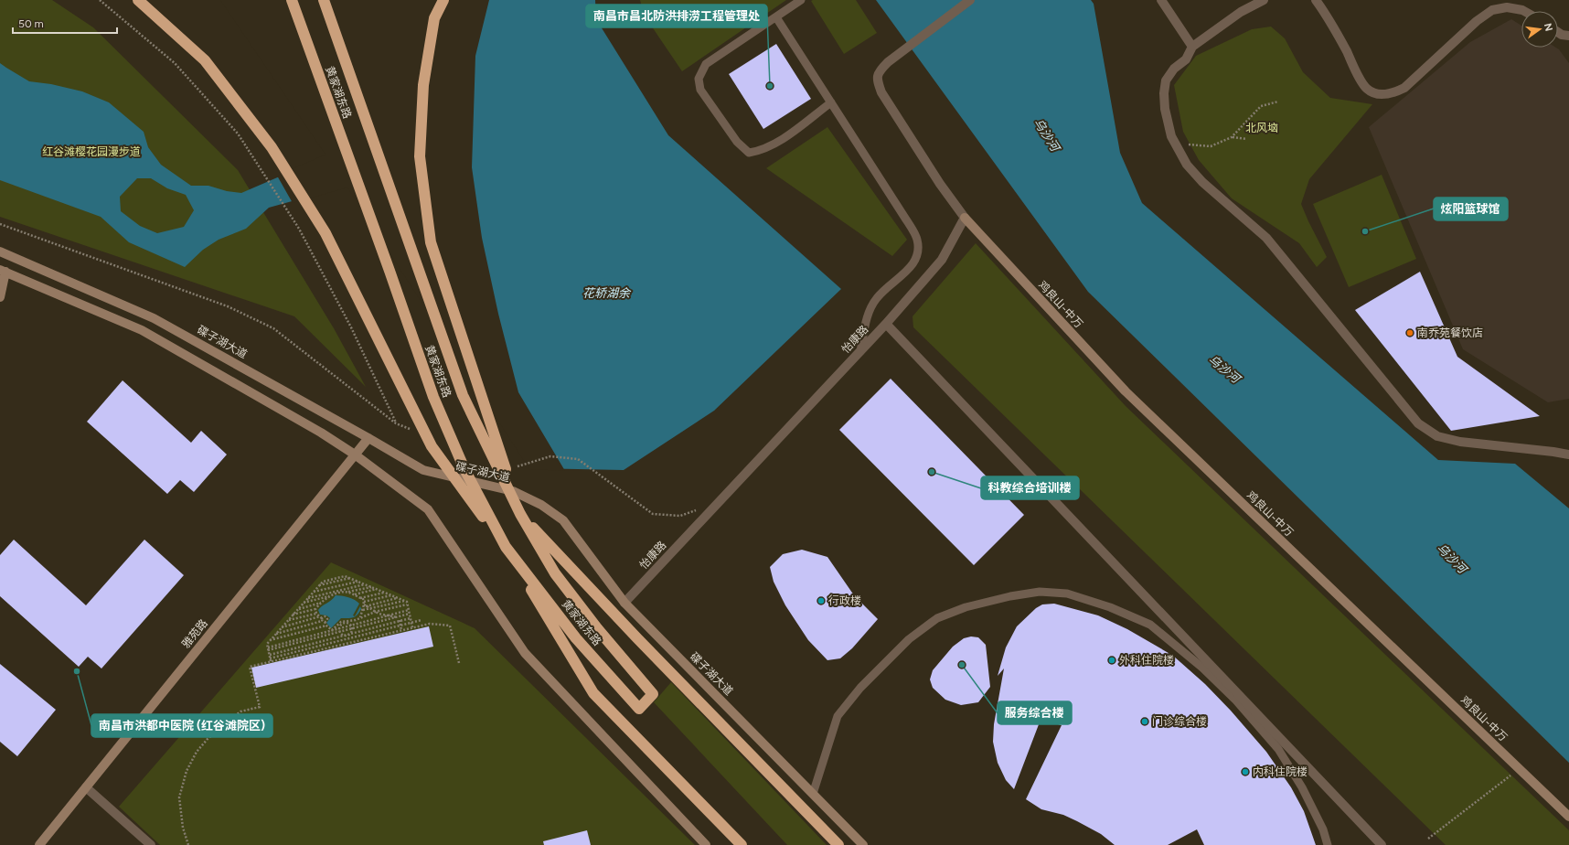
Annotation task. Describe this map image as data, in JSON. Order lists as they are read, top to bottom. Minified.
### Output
{"streets":{"highway":["黄家湖东路"],"main road":["鸡良山-中万","碟子湖大道","雅苑路"],"street":["怡康路"]},"crossings":[["鸡良山-中万","怡康路"],["怡康路","碟子湖大道"],["碟子湖大道","雅苑路"]],"water":["乌沙河","花轿湖余"],"parks":["北风垴","红谷滩樱花园漫步道"],"places":["南昌市昌北防洪排涝工程管理处","炫阳篮球馆","南乔苑餐饮店","科教综合培训楼","行政楼","外科住院楼","服务综合楼","南昌市洪都中医院 (红谷滩院区)","门诊综合楼","内科住院楼"],"scale_bar":"50 m","north":"right"}
